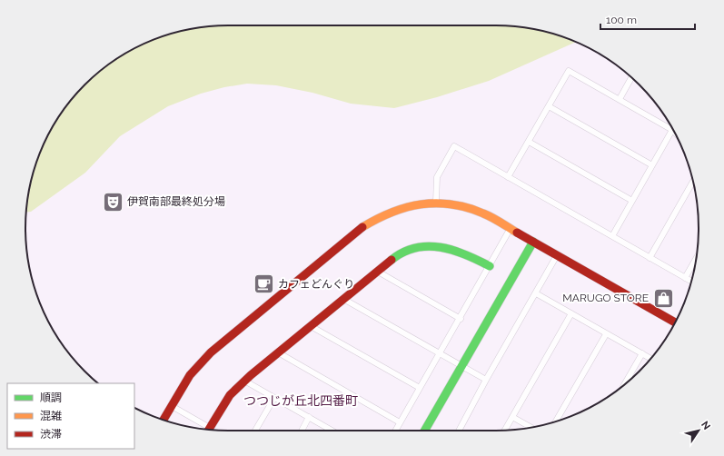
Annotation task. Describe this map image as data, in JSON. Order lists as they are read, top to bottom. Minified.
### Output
{"districts":["つつじが丘北四番町"],"places":{"theatre":["伊賀南部最終処分場"],"cafe":["カフェどんぐり"],"shop":["MARUGO STORE"]},"legend":["順調","混雑","渋滞"],"scale_bar":"100 m","north":"top right"}
